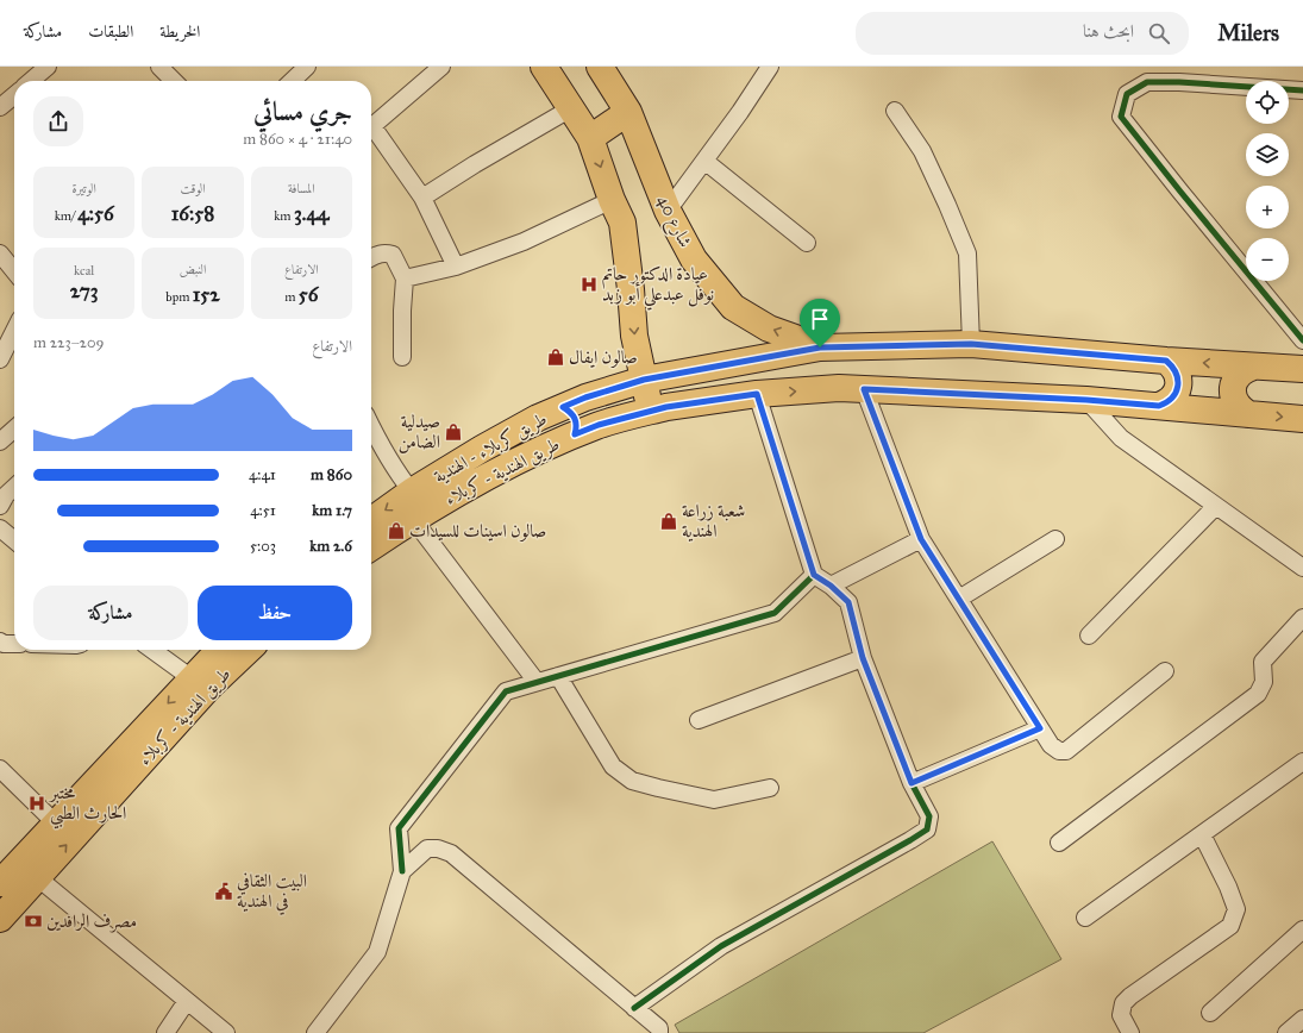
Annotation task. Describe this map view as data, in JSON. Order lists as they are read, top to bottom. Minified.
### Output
{"streets":{"main road":["شارع 40","طريق كربلاء - الهندية","طريق الهندية - كربلاء"]},"crossings":[["شارع 40","طريق كربلاء - الهندية"]],"one_way":["شارع 40"],"places":{"hospital":["عيادة الدكتور حاتم نوفل عبدعلي أبو زبد","مختبر الحارث الطبي"],"shop":["صالون ايفال","صيدلية الضامن","شعبة زراعة الهندية","صالون اسينات للسيدات"],"public building":["البيت الثقافي في الهندية"],"bank":["مصرف الرافدين"]},"page":{"header":"Milers","search":"ابحث هنا","nav":["الخريطة","الطبقات","مشاركة"],"map_buttons":["+","−"],"heading":["جري مسائي","21:40 · 4 × 860 m"],"stats":[["المسافة","3.44 km"],["الوقت","16:58"],["الوتيرة","4:56 /km"],["الارتفاع","56 m"],["النبض","152 bpm"],["kcal","273"]],"chart":["الارتفاع","209–223 m"],"list":[{"name":"860 m","note":"4:41"},{"name":"1.7 km","note":"4:51"},{"name":"2.6 km","note":"5:03"}],"buttons":["حفظ","مشاركة"]}}
